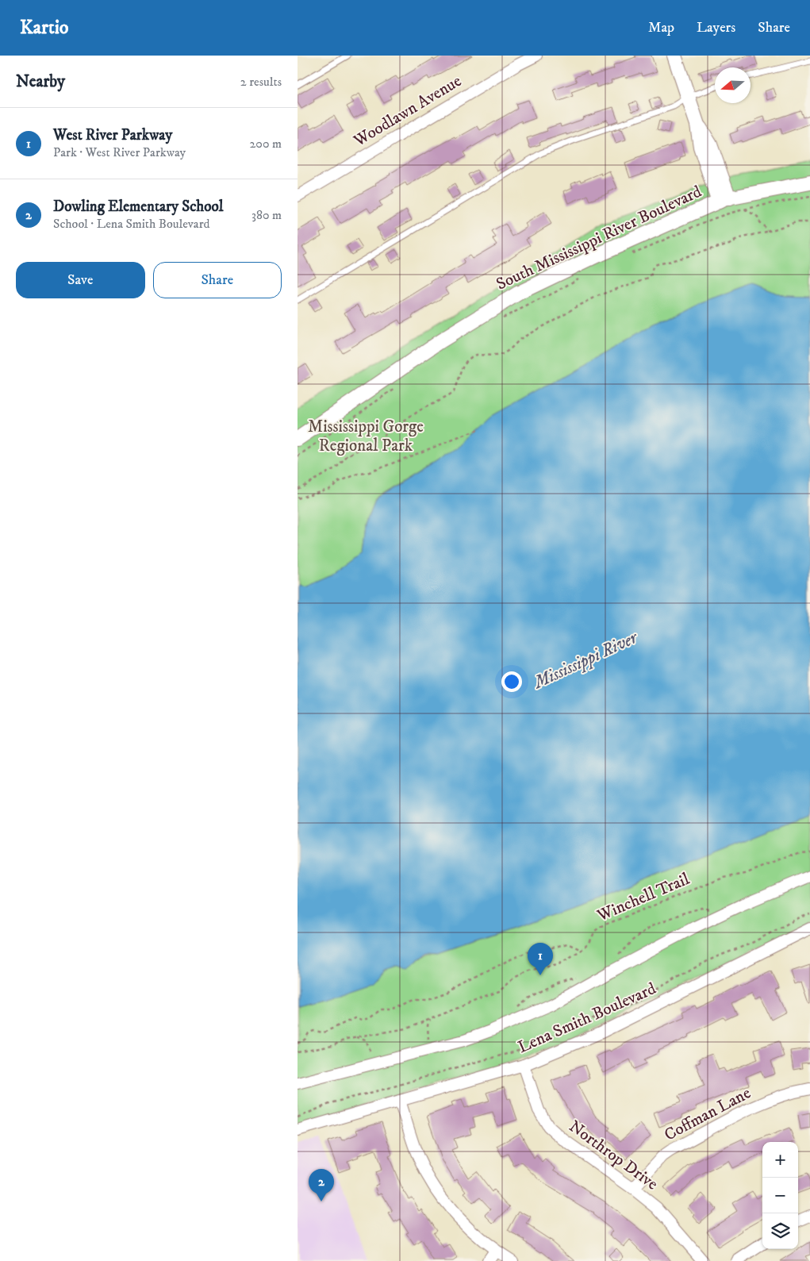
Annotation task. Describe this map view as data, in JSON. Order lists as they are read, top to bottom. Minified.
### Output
{"streets":{"street":["Woodlawn Avenue","South Mississippi River Boulevard","Lena Smith Boulevard","Coffman Lane","Northrop Drive"],"path":["Winchell Trail"]},"crossings":[["Lena Smith Boulevard","Northrop Drive"],["Coffman Lane","Northrop Drive"]],"water":["Mississippi River"],"parks":["Mississippi Gorge Regional Park"],"north":"left","page":{"header":"Kartio","nav":["Map","Layers","Share"],"heading":["Nearby","2 results"],"list":[{"mark":"1","name":"West River Parkway","note":"Park · West River Parkway","value":"200 m"},{"mark":"2","name":"Dowling Elementary School","note":"School · Lena Smith Boulevard","value":"380 m"}],"buttons":["Save","Share"],"pins":["1","2"],"map_buttons":["+","−"]}}
